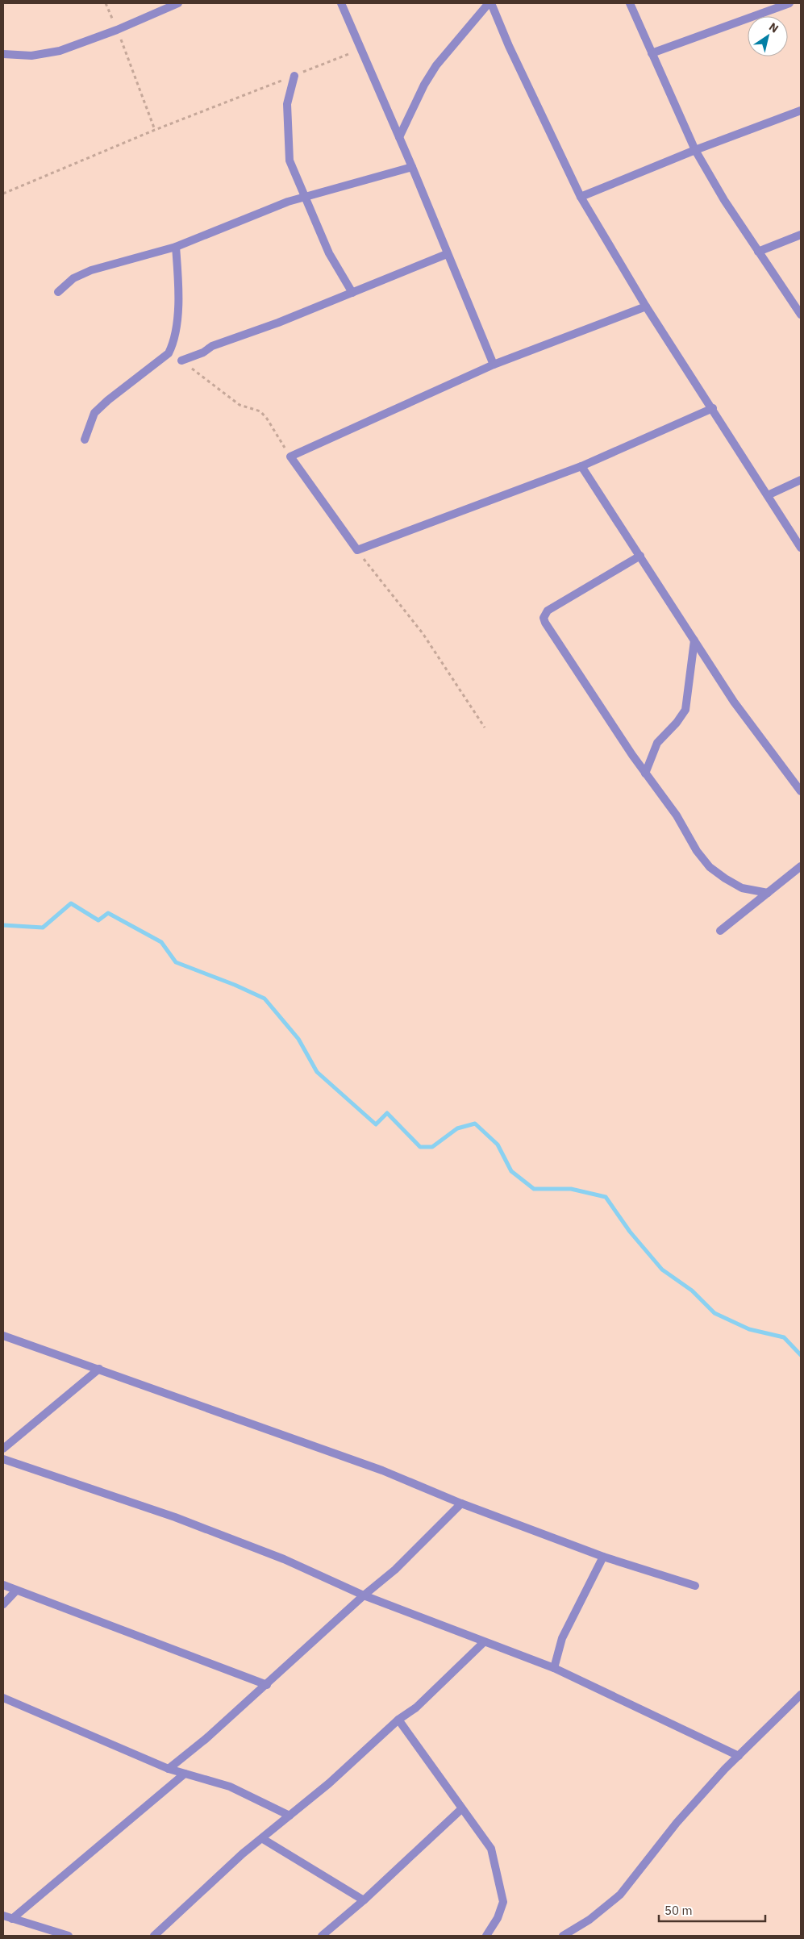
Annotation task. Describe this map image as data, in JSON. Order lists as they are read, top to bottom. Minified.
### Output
{"scale_bar":"50 m","north":"top right"}
